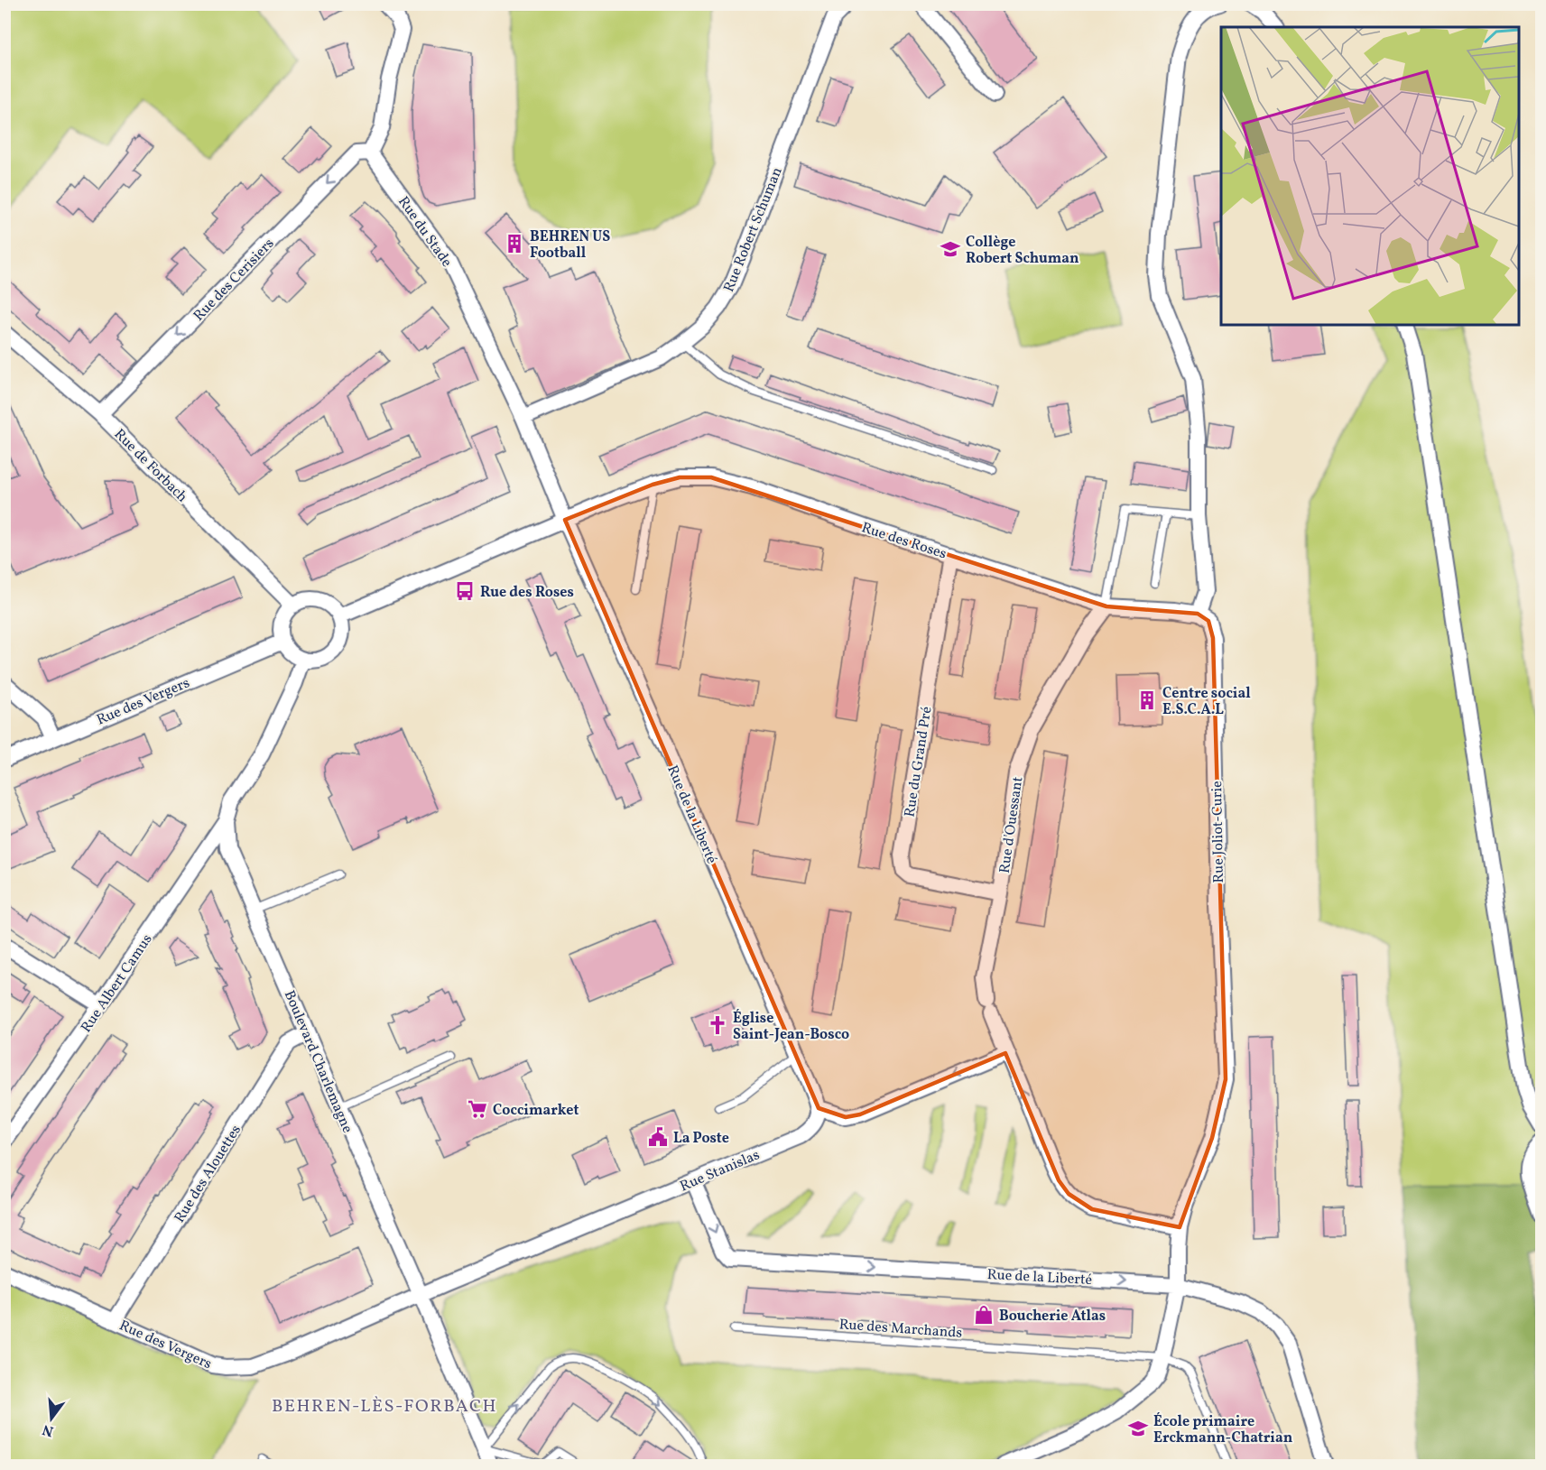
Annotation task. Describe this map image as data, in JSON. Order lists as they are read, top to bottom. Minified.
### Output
{"streets":{"street":["Rue Robert Schuman","Rue du Stade","Rue des Cerisiers","Rue de Forbach","Rue des Roses","Rue des Vergers","Rue du Grand Pré","Rue de la Liberté","Rue d'Ouessant","Rue Joliot-Curie","Rue Albert Camus","Boulevard Charlemagne","Rue Stanislas","Rue des Alouettes"],"lane":["Rue des Marchands"]},"crossings":[["Rue Robert Schuman","Rue du Stade"],["Rue du Stade","Rue des Cerisiers"],["Rue du Stade","Rue des Roses"],["Rue du Stade","Rue de la Liberté"],["Rue des Cerisiers","Rue de Forbach"],["Rue de Forbach","Rue des Roses"],["Rue de Forbach","Rue des Vergers"],["Rue de Forbach","Boulevard Charlemagne"],["Rue des Roses","Rue des Vergers"],["Rue des Roses","Rue du Grand Pré"],["Rue des Roses","Rue de la Liberté"],["Rue des Roses","Rue d'Ouessant"],["Rue des Roses","Rue Joliot-Curie"],["Rue des Roses","Boulevard Charlemagne"],["Rue des Vergers","Boulevard Charlemagne"],["Rue des Vergers","Rue Stanislas"],["Rue des Vergers","Rue des Alouettes"],["Rue du Grand Pré","Rue d'Ouessant"],["Rue de la Liberté","Rue Joliot-Curie"],["Rue de la Liberté","Rue Stanislas"],["Rue d'Ouessant","Rue Joliot-Curie"],["Rue Joliot-Curie","Rue des Marchands"],["Rue Albert Camus","Boulevard Charlemagne"],["Boulevard Charlemagne","Rue Stanislas"],["Boulevard Charlemagne","Rue des Alouettes"]],"one_way":["Rue des Cerisiers"],"districts":["BEHREN-LÈS-FORBACH"],"places":{"building":["BEHREN US Football","Centre social E.S.C.A.L"],"school or university":["Collège Robert Schuman","École primaire Erckmann-Chatrian"],"bus stop":["Rue des Roses"],"church":["Église Saint-Jean-Bosco"],"supermarket":["Coccimarket"],"public building":["La Poste"],"shop":["Boucherie Atlas"]},"north":"bottom"}
